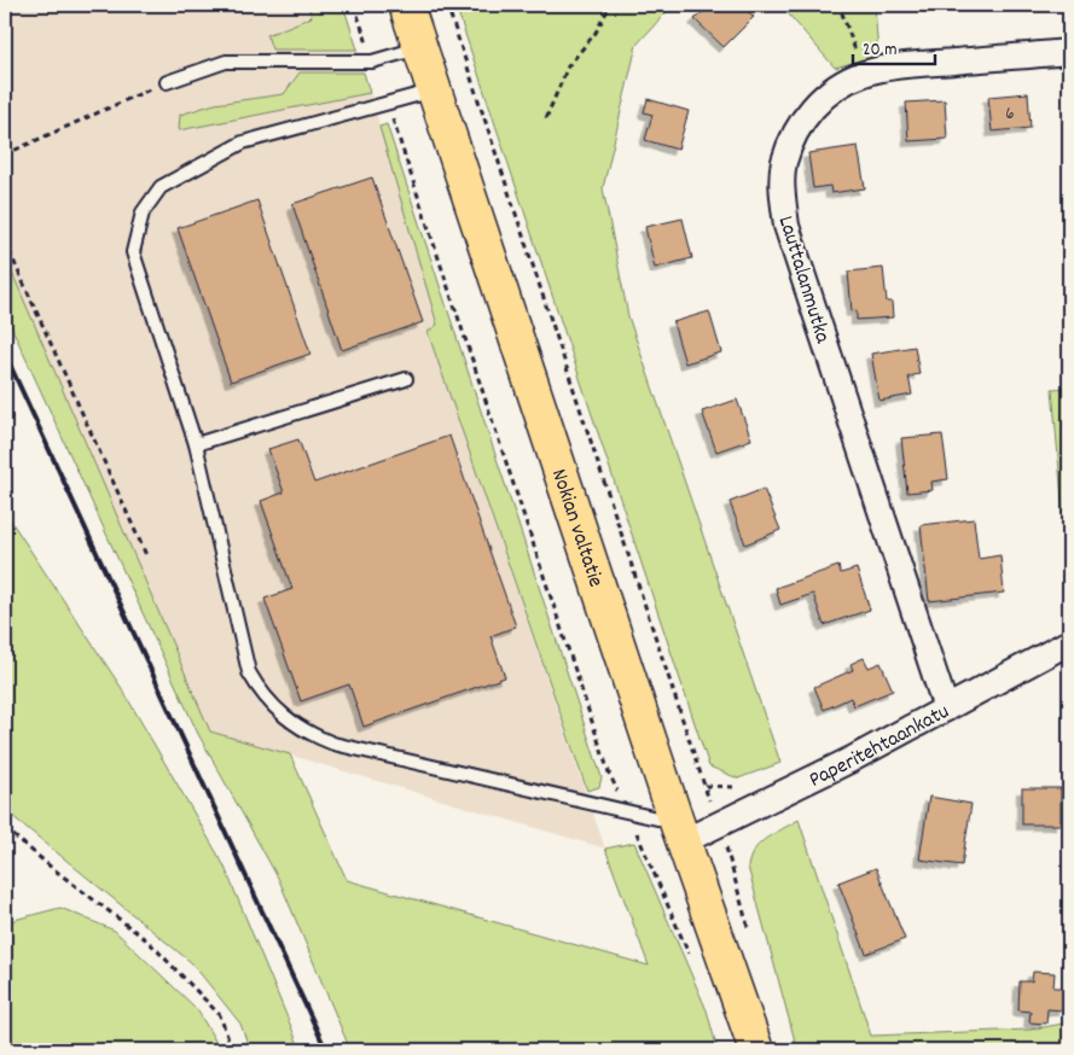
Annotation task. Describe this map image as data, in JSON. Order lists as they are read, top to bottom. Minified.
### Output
{"streets":{"main road":["Nokian valtatie"],"street":["Lauttalanmutka","Paperitehtaankatu"]},"crossings":[["Lauttalanmutka","Paperitehtaankatu"],["Nokian valtatie","Paperitehtaankatu"]],"house_numbers":["6"],"scale_bar":"20 m"}
